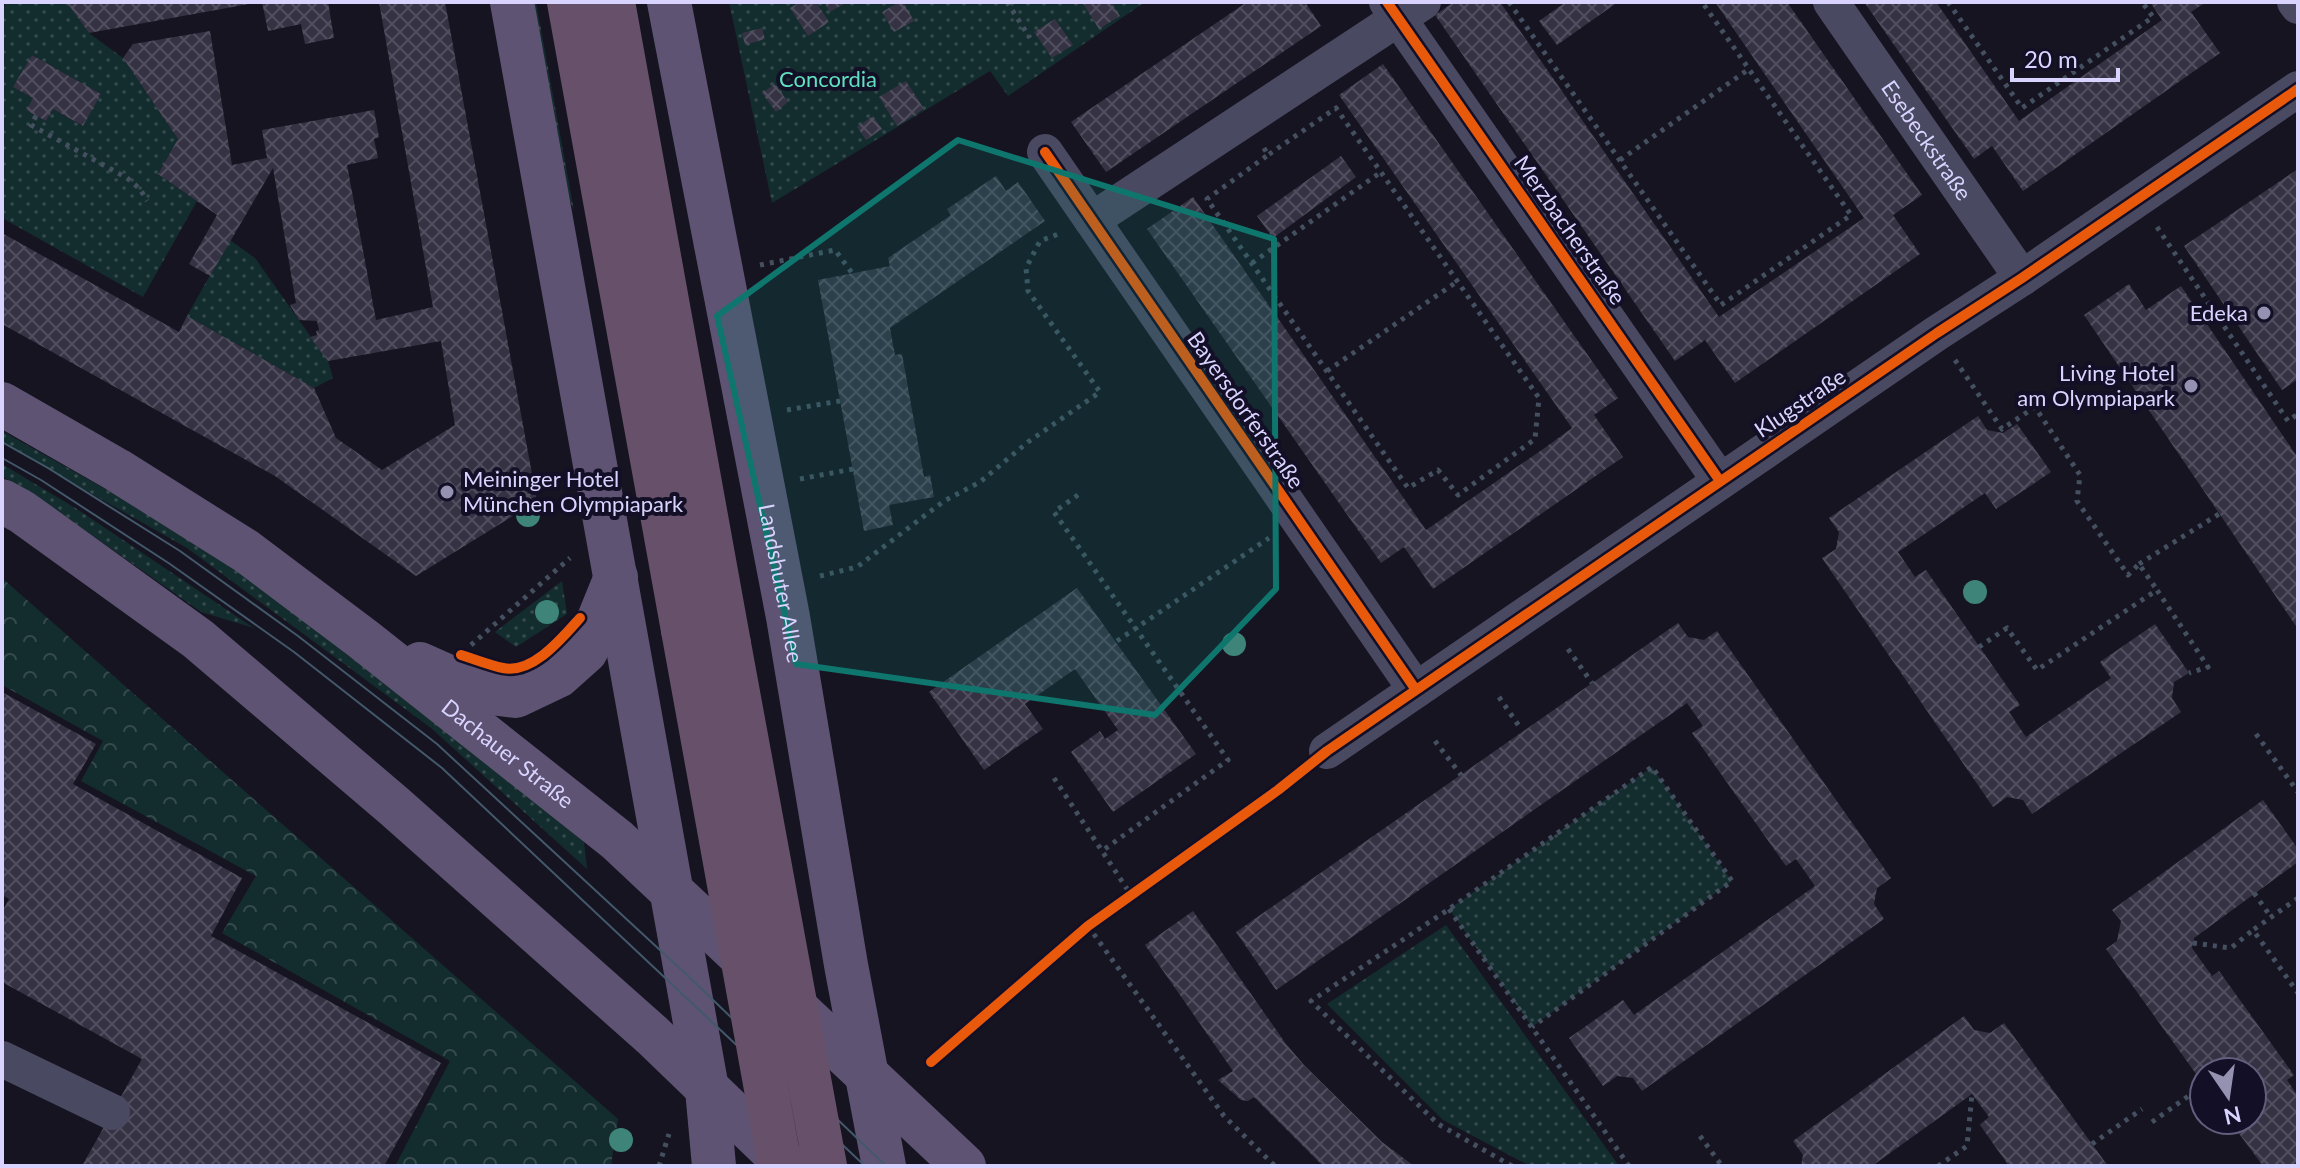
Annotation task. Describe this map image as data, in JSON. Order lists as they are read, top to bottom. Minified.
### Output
{"streets":{"main road":["Landshuter Allee","Dachauer Straße"],"street":["Esebeckstraße","Merzbacherstraße","Klugstraße","Bayersdorferstraße"]},"crossings":[["Esebeckstraße","Klugstraße"],["Merzbacherstraße","Klugstraße"],["Klugstraße","Bayersdorferstraße"],["Landshuter Allee","Dachauer Straße"]],"parks":["Concordia"],"places":["Edeka","Living Hotel am Olympiapark","Meininger Hotel München Olympiapark"],"scale_bar":"20 m","north":"bottom"}
